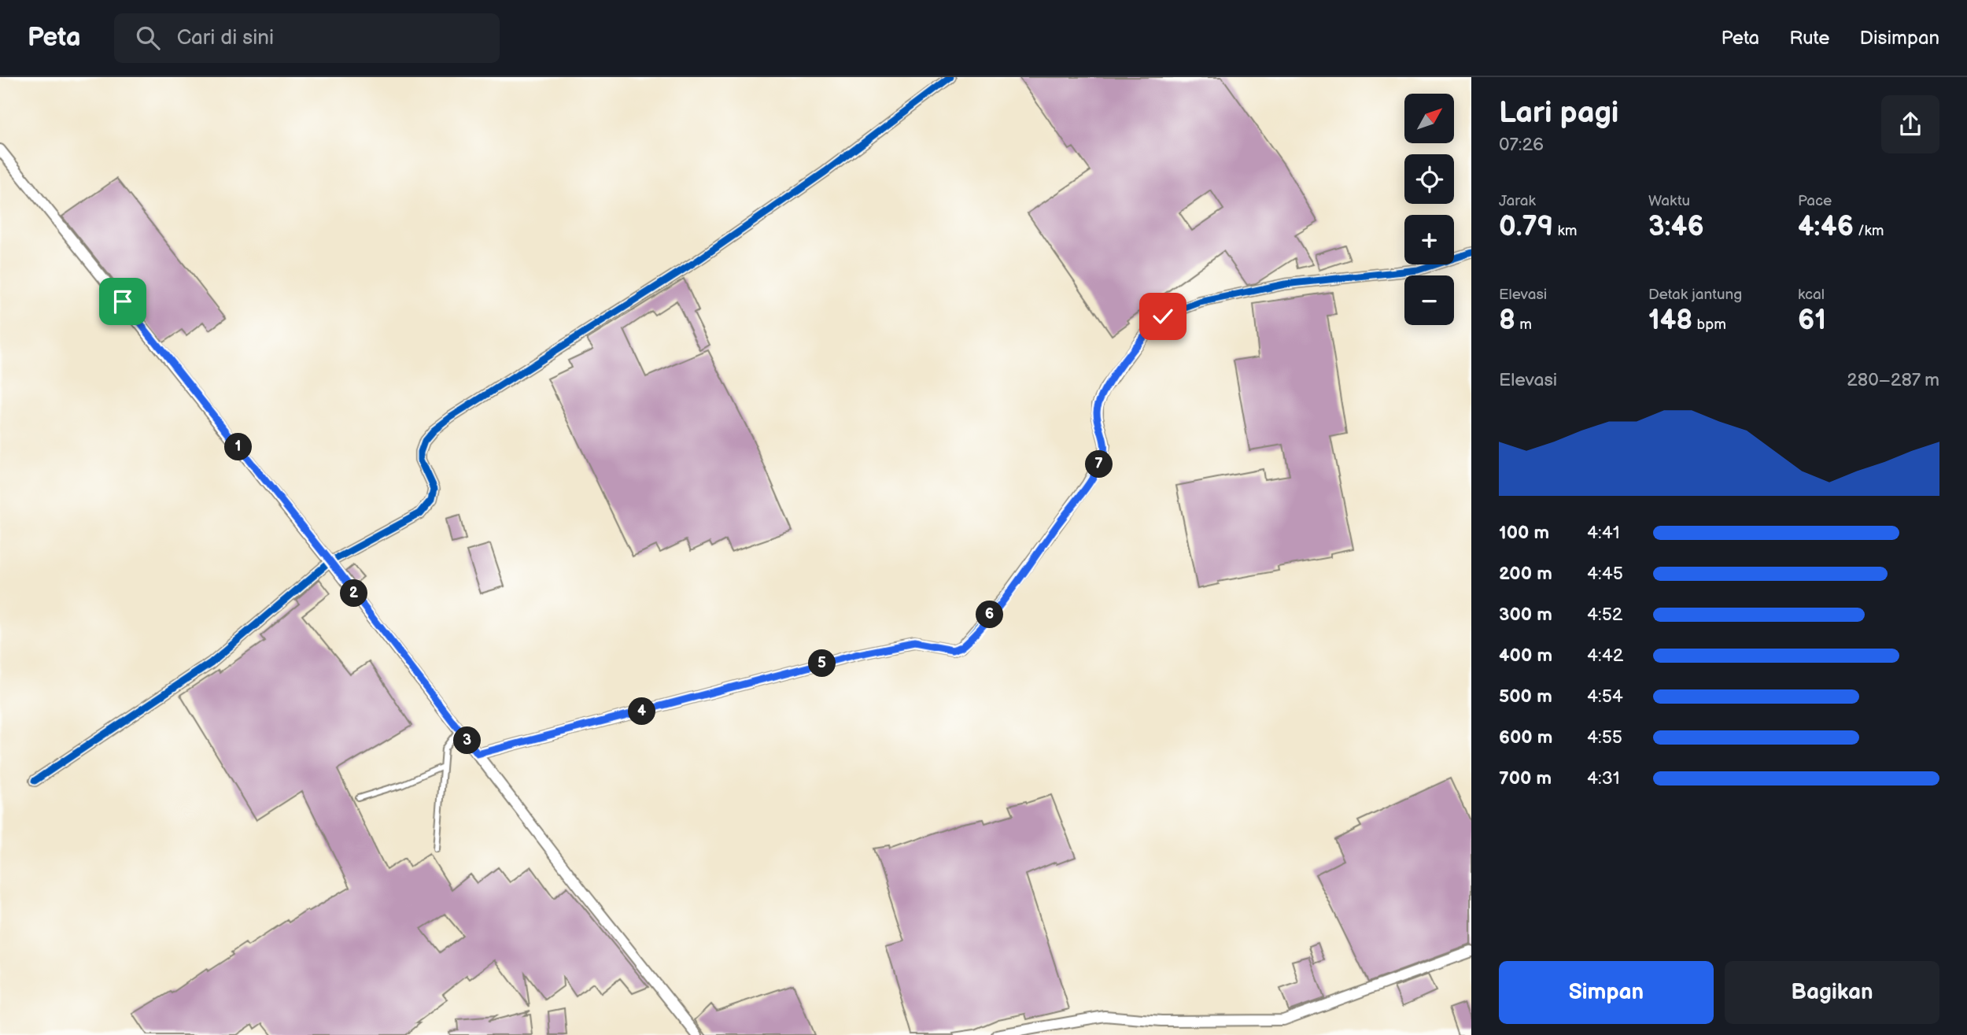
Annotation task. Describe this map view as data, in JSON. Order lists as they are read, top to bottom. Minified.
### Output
{"north":"top right","page":{"header":"Peta","search":"Cari di sini","nav":["Peta","Rute","Disimpan"],"heading":["Lari pagi","07:26"],"map_buttons":["+","−"],"stats":[["Jarak","0.79 km"],["Waktu","3:46"],["Pace","4:46 /km"],["Elevasi","8 m"],["Detak jantung","148 bpm"],["kcal","61"]],"chart":["Elevasi","280–287 m"],"pins":["1","7","2","6","5","4","3"],"list":[{"name":"100 m","note":"4:41"},{"name":"200 m","note":"4:45"},{"name":"300 m","note":"4:52"},{"name":"400 m","note":"4:42"},{"name":"500 m","note":"4:54"},{"name":"600 m","note":"4:55"},{"name":"700 m","note":"4:31"}],"buttons":["Simpan","Bagikan"]}}
